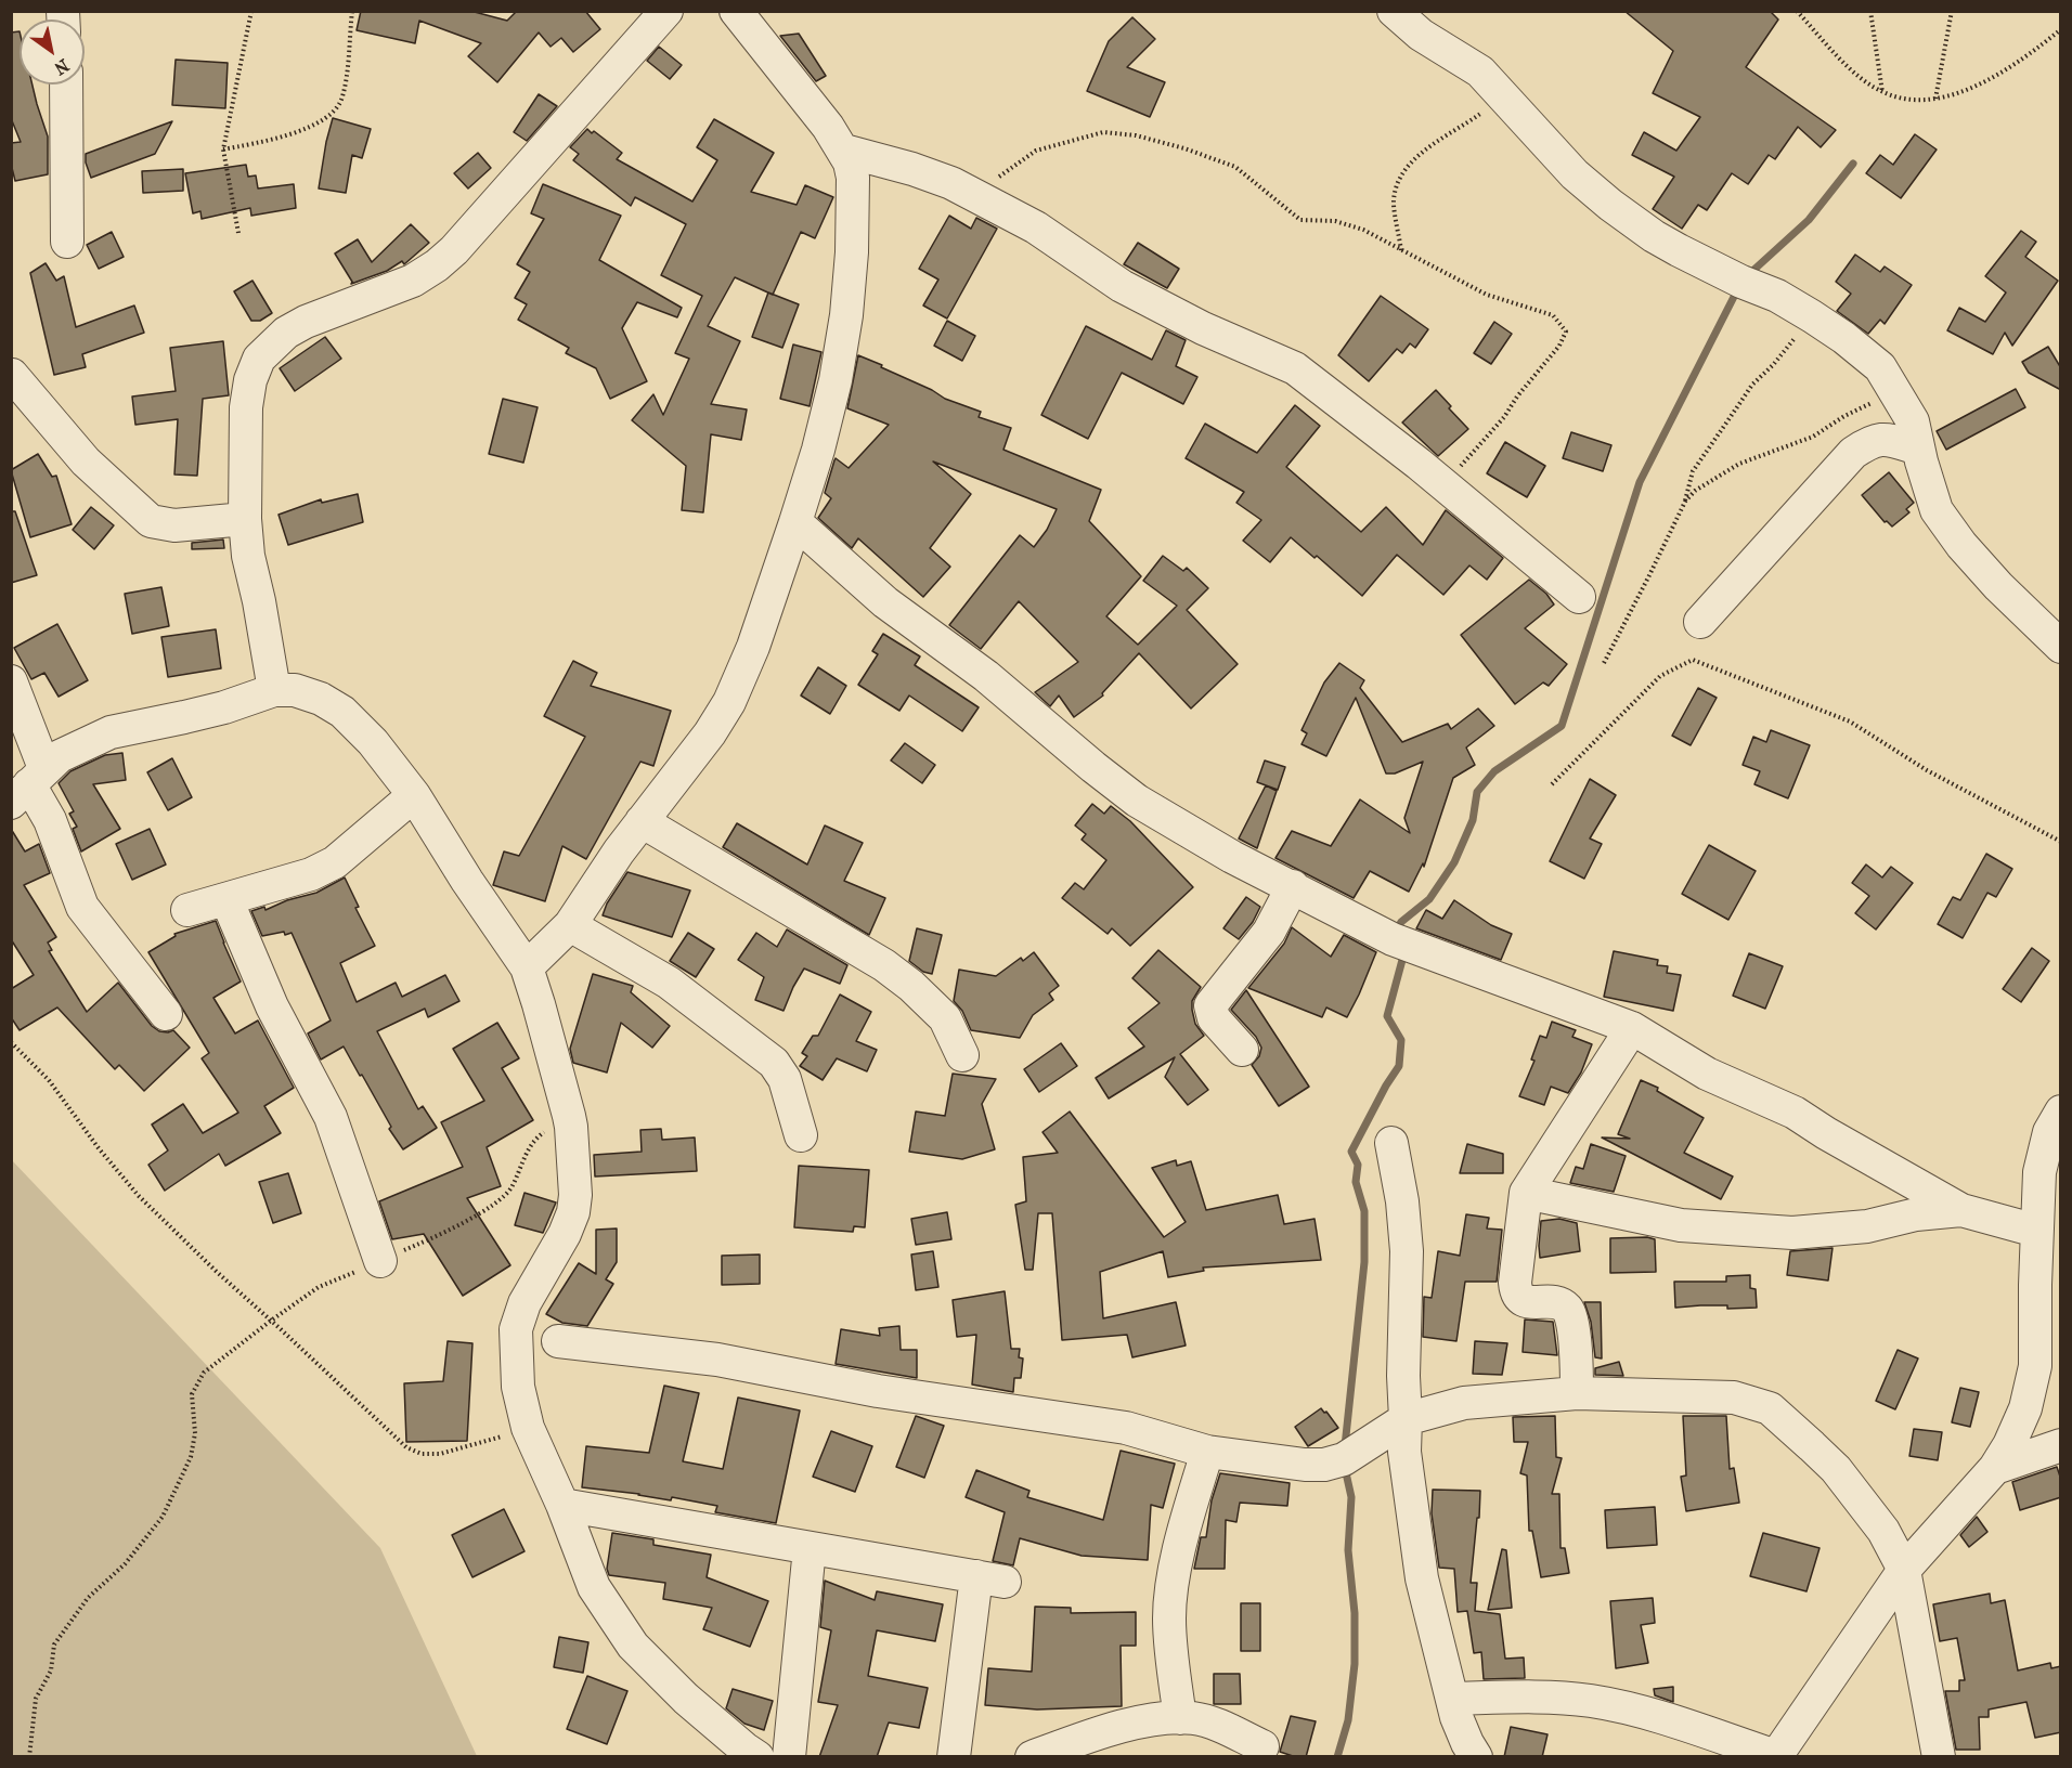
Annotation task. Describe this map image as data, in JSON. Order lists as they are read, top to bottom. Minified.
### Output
{"north":"bottom right"}
